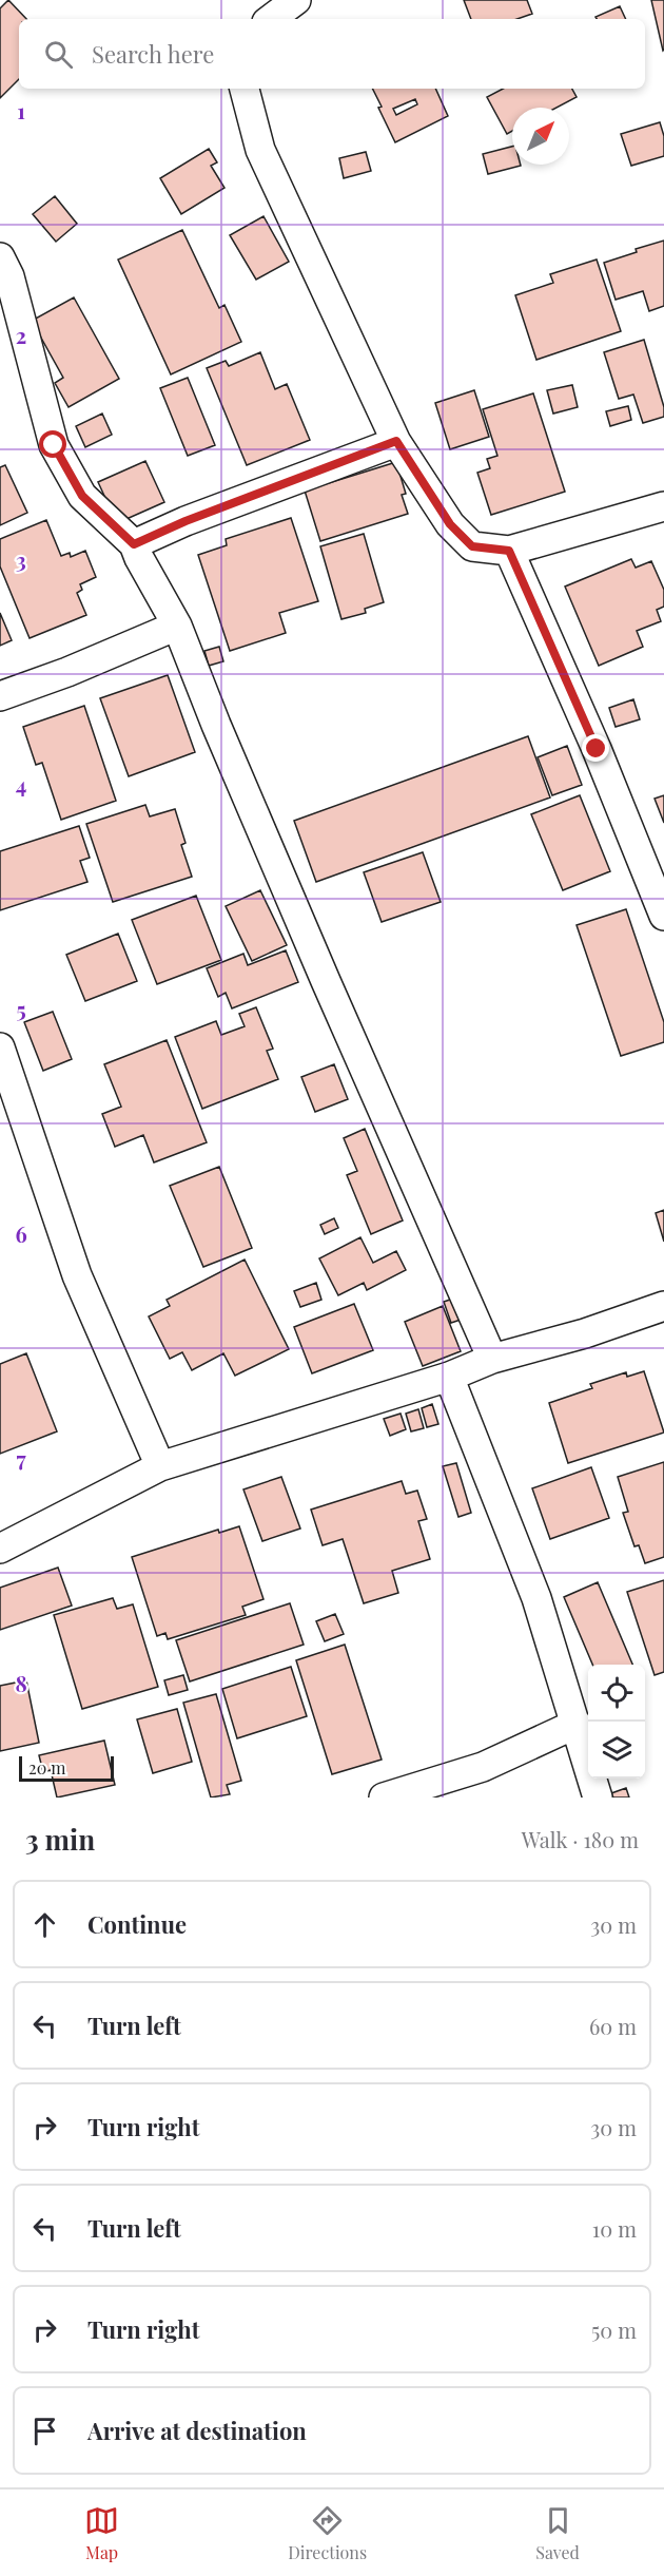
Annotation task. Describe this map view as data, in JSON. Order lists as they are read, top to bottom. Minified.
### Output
{"scale_bar":"20 m","north":"top right","page":{"search":"Search here","scale":"20 m","heading":["3 min","Walk · 180 m"],"list":[["Continue","30 m"],["Turn left","60 m"],["Turn right","30 m"],["Turn left","10 m"],["Turn right","50 m"],"Arrive at destination"],"nav":["Map","Directions","Saved"]},"grid":{"rows":["1","2","3","4","5","6","7","8"]}}
